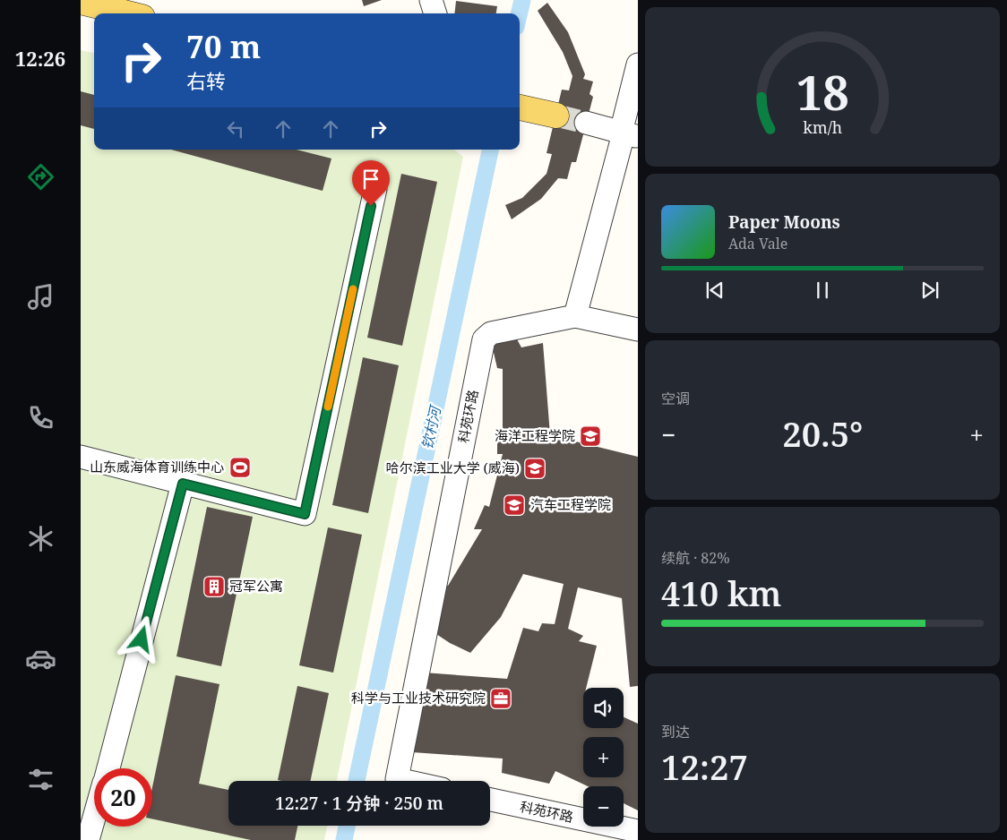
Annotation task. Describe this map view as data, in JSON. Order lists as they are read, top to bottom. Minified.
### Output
{"streets":{"street":["科苑环路"]},"water":["钦村河"],"places":{"school or university":["海洋工程学院","哈尔滨工业大学 (威海)","汽车工程学院"],"sports":["山东威海体育训练中心"],"building":["冠军公寓"],"office":["科学与工业技术研究院"]},"page":{"tabs":"12:26","turn":["70 m","右转"],"song":["Paper Moons","Ada Vale"],"tile":["空调",["续航 · 82%","410 km"],["到达","12:27"]],"heat":["−","20.5°","+"],"map_buttons":["+","−"],"limit":"20","trip":"12:27 · 1 分钟 · 250 m","gauge":["18","km/h"]}}
